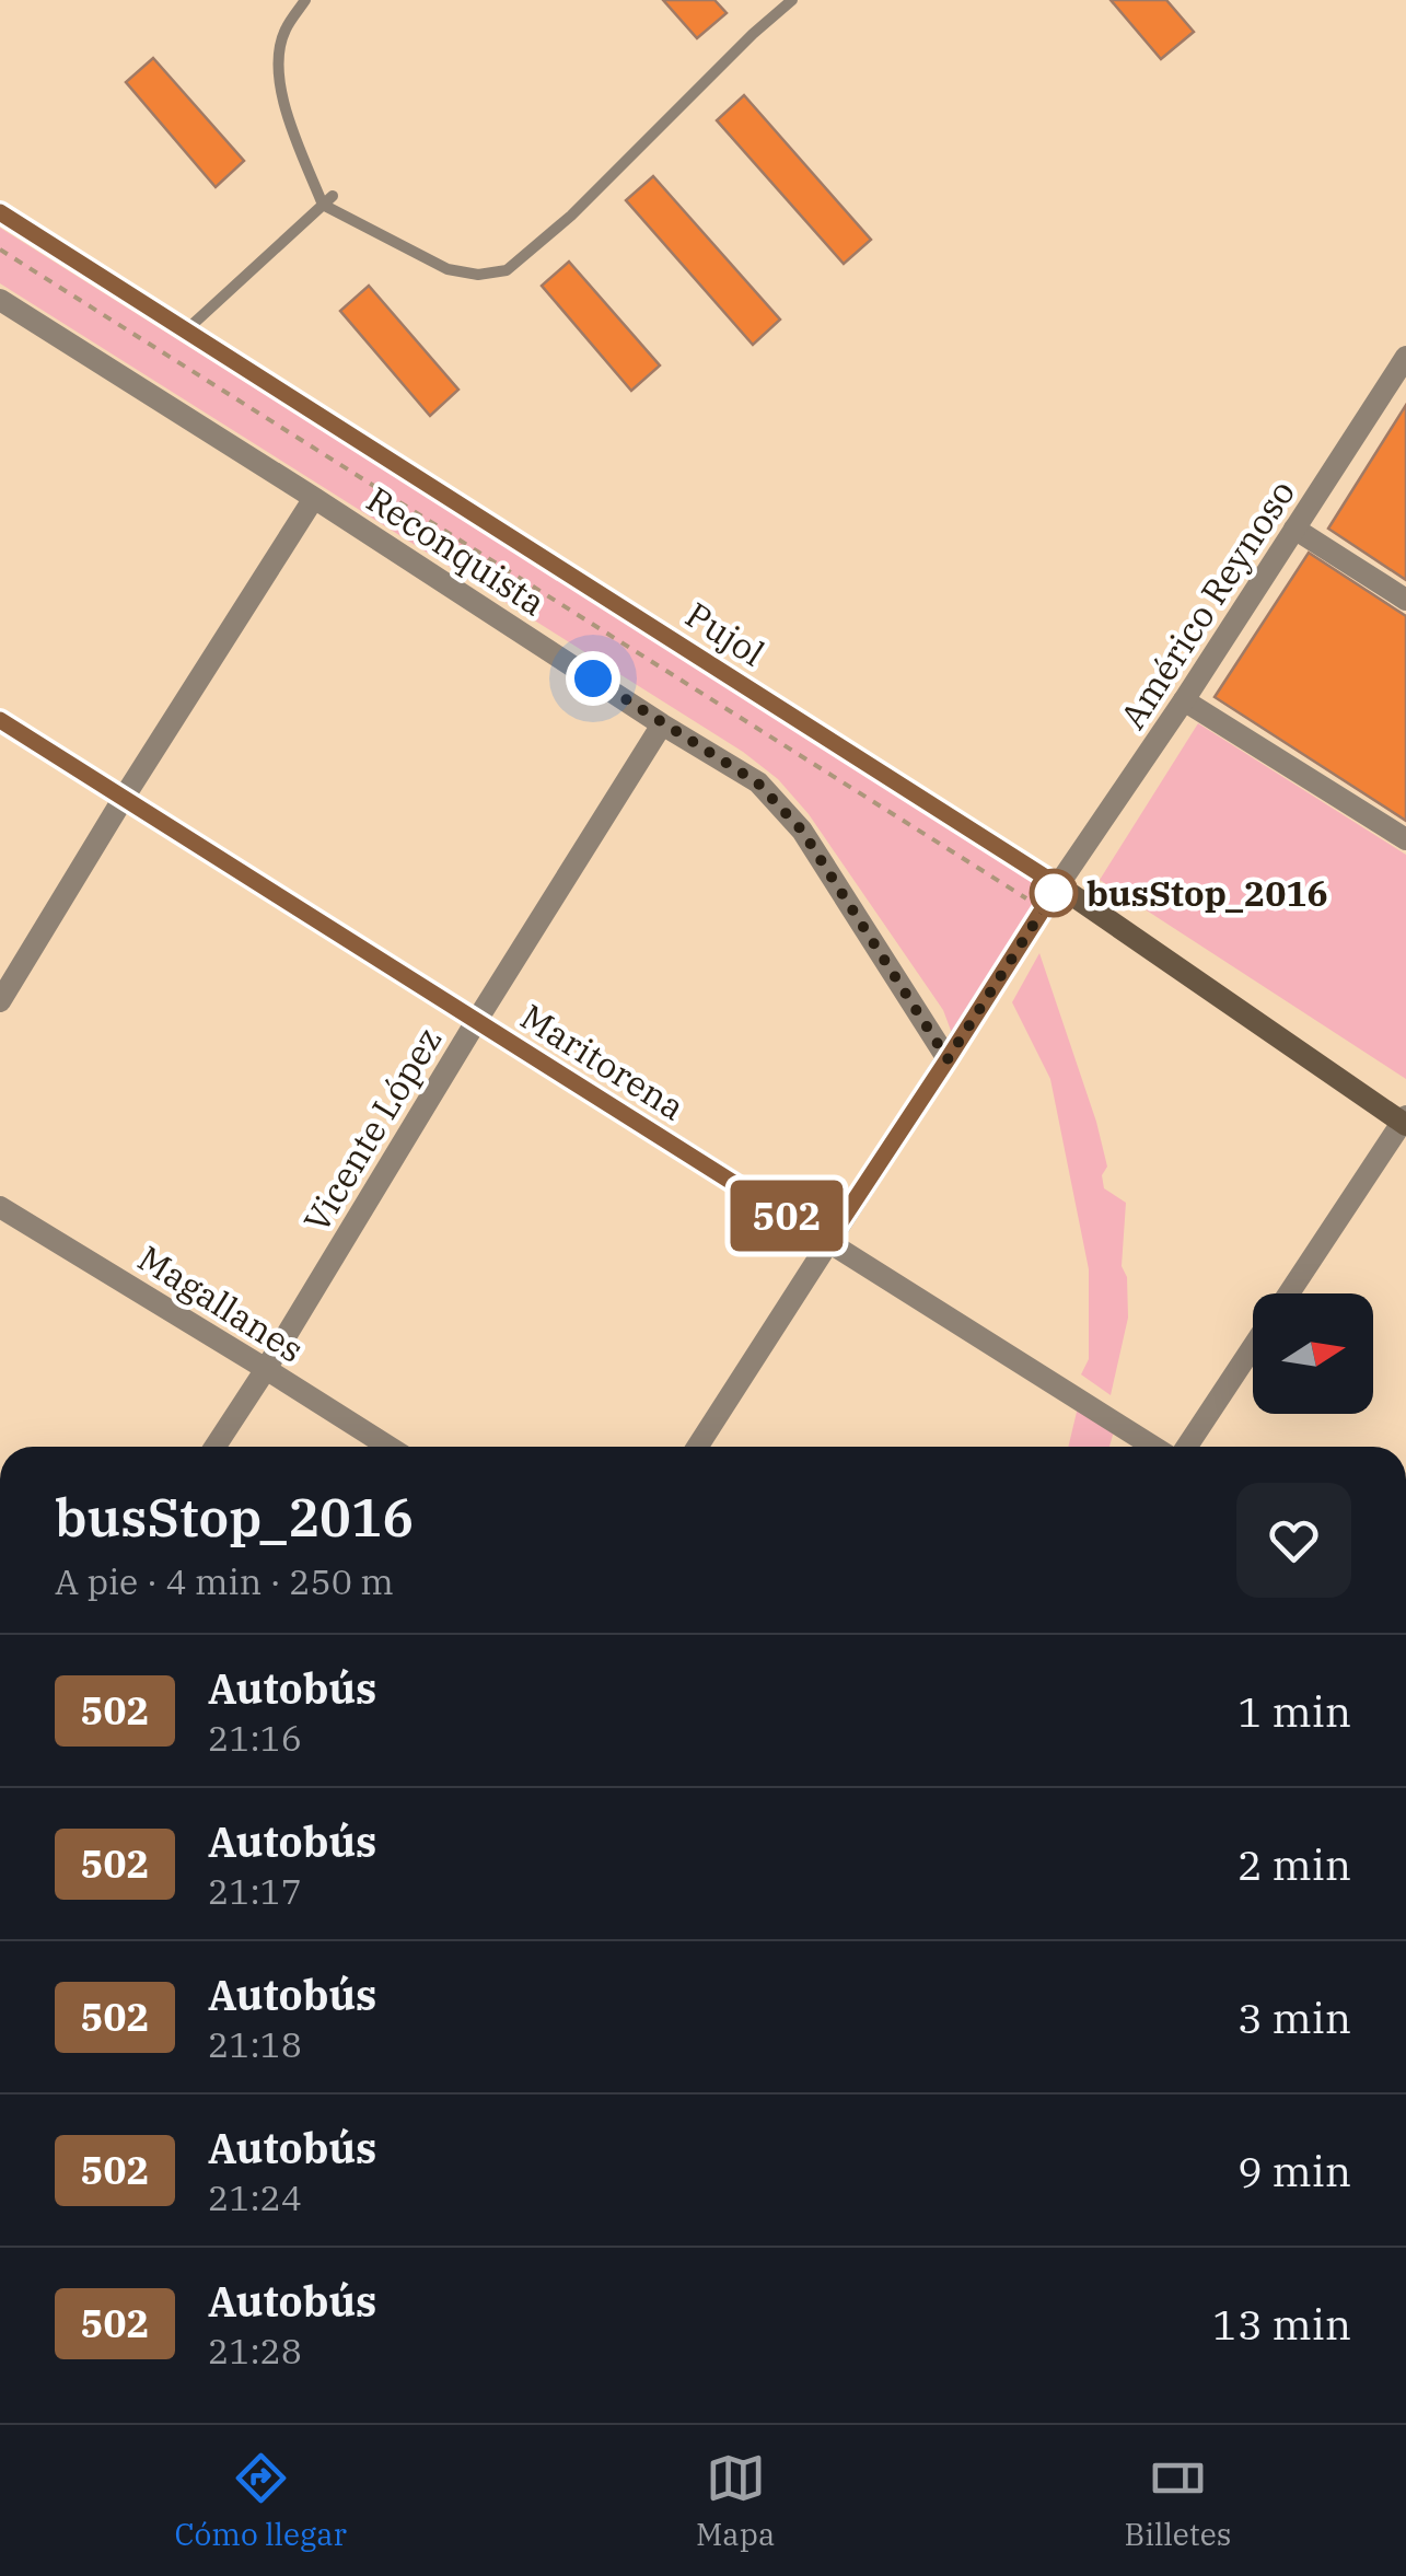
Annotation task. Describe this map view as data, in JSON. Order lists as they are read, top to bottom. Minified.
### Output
{"streets":{"main road":["Pujol"],"street":["Reconquista","Américo Reynoso","Maritorena","Vicente López","Magallanes"]},"crossings":[["Reconquista","Américo Reynoso"],["Reconquista","Vicente López"],["Américo Reynoso","Pujol"],["Américo Reynoso","Maritorena"],["Maritorena","Vicente López"],["Vicente López","Magallanes"]],"places":["busStop_2016"],"lines":["bus line 502"],"north":"right","page":{"on_map":"502","heading":["busStop_2016","A pie · 4 min · 250 m"],"list":[{"mark":"502","name":"Autobús","note":"21:16","value":"1 min"},{"mark":"502","name":"Autobús","note":"21:17","value":"2 min"},{"mark":"502","name":"Autobús","note":"21:18","value":"3 min"},{"mark":"502","name":"Autobús","note":"21:24","value":"9 min"},{"mark":"502","name":"Autobús","note":"21:28","value":"13 min"}],"tabs":["Cómo llegar","Mapa","Billetes"]}}
